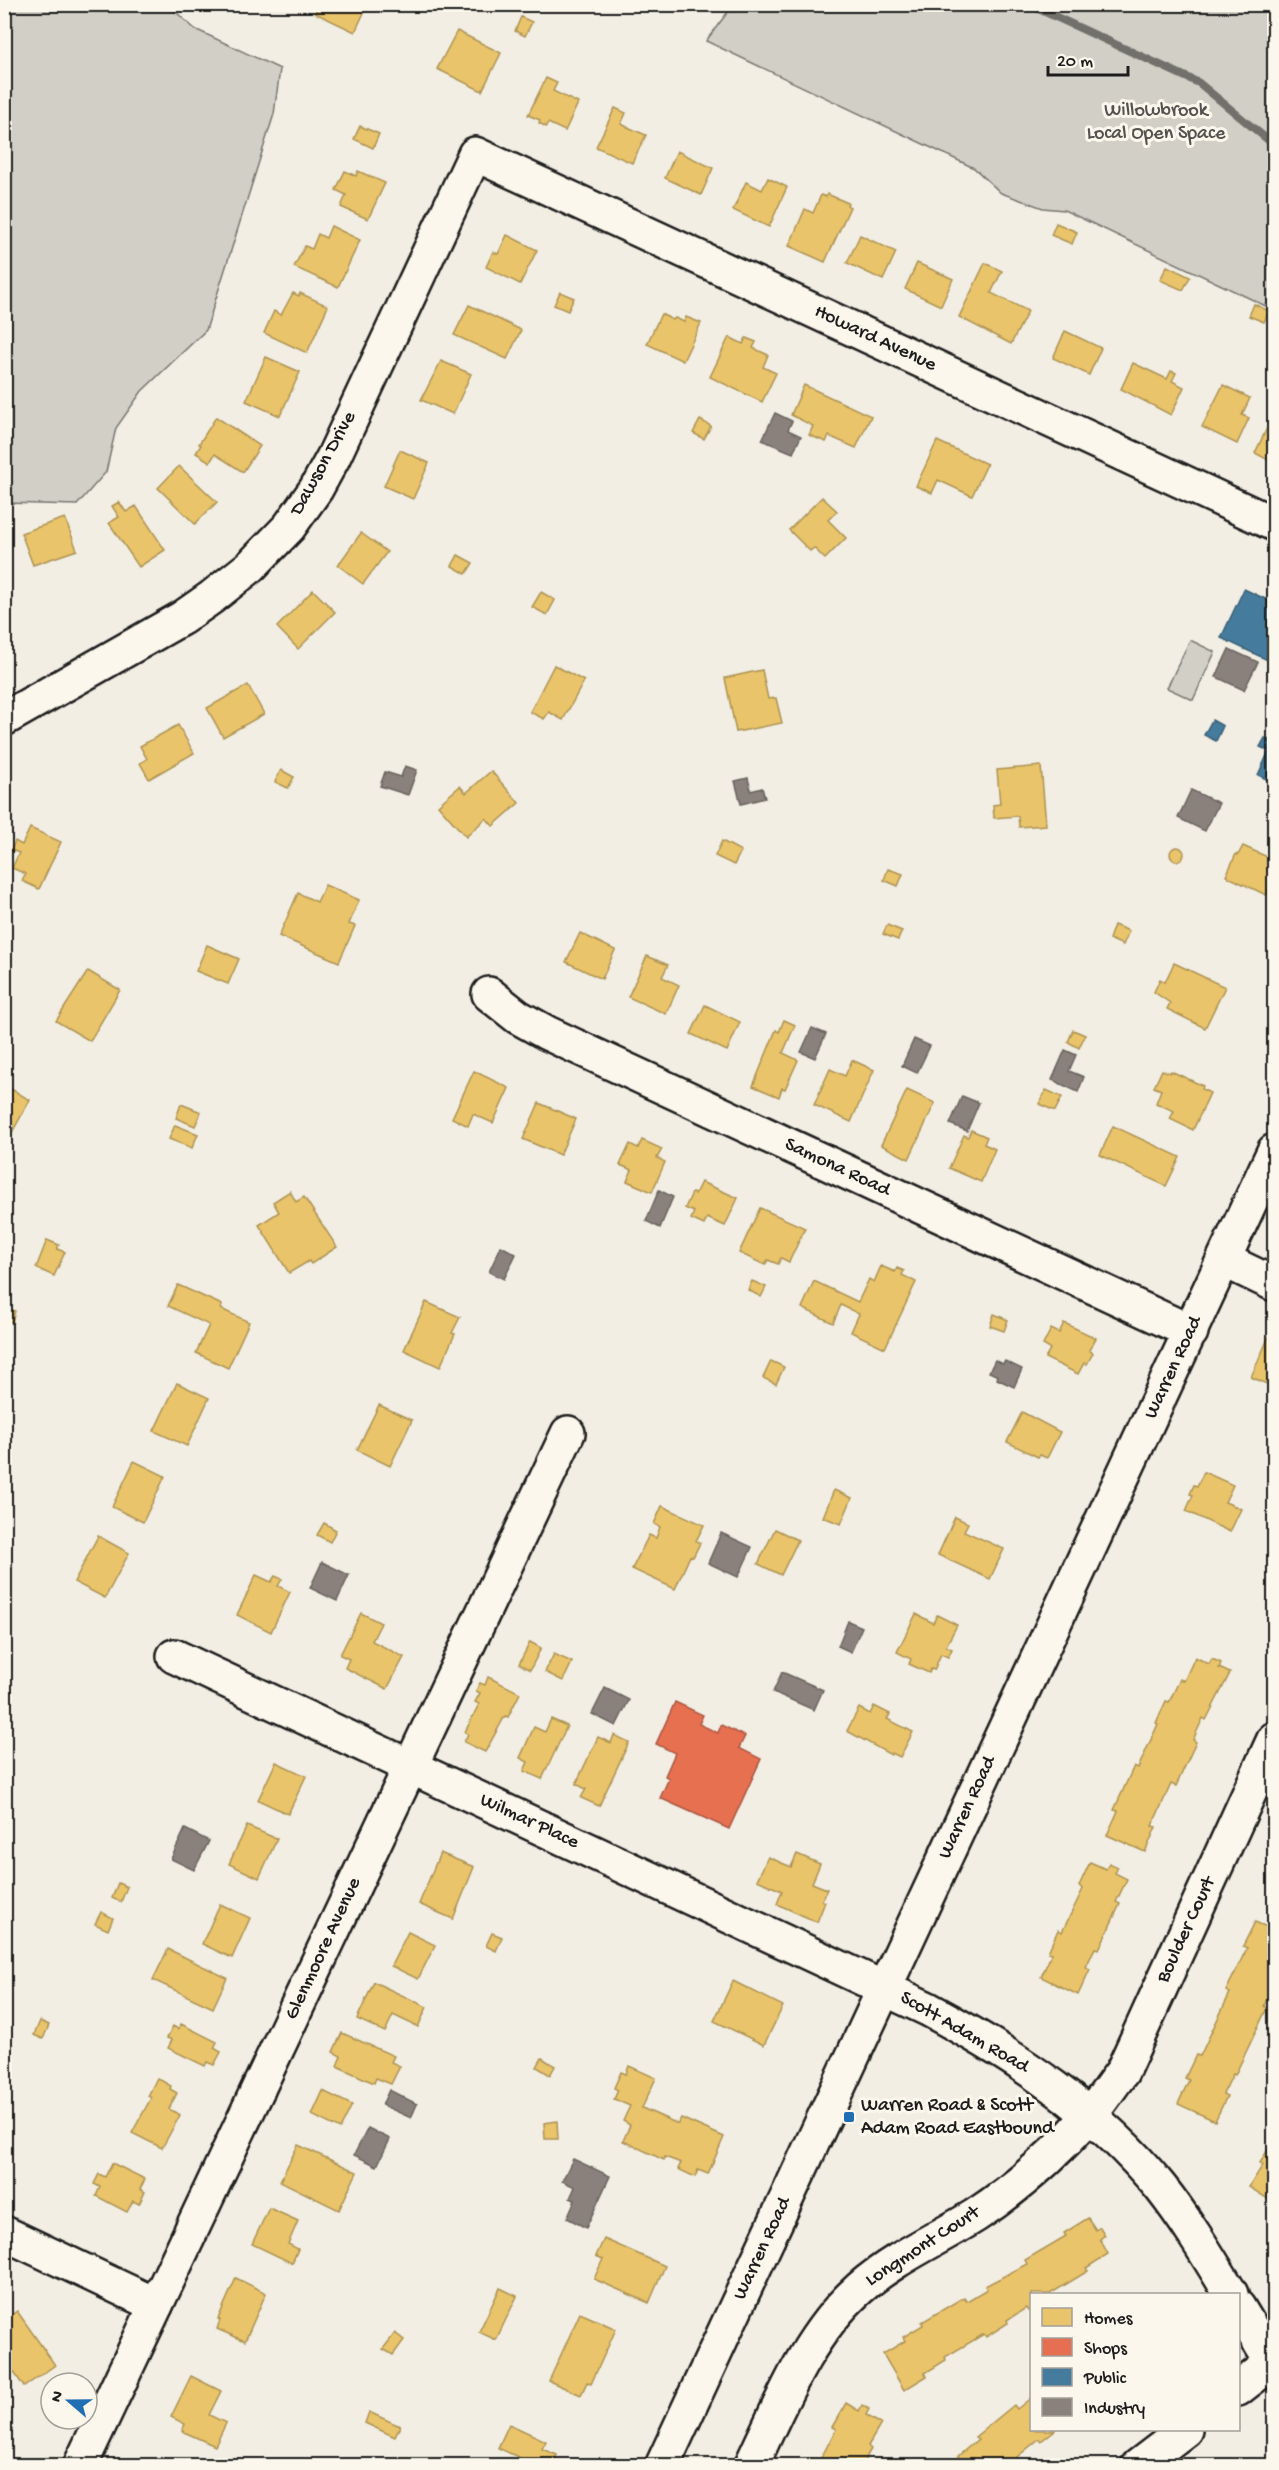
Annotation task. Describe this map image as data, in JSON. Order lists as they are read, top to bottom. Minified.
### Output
{"streets":{"street":["Howard Avenue","Dawson Drive","Samona Road","Warren Road","Wilmar Place","Boulder Court","Glenmoore Avenue","Scott Adam Road","Longmont Court"]},"crossings":[["Howard Avenue","Dawson Drive"],["Samona Road","Warren Road"],["Warren Road","Wilmar Place"],["Warren Road","Scott Adam Road"],["Wilmar Place","Glenmoore Avenue"],["Wilmar Place","Scott Adam Road"],["Boulder Court","Scott Adam Road"],["Boulder Court","Longmont Court"],["Scott Adam Road","Longmont Court"]],"parks":["Willowbrook Local Open Space"],"places":{"transit":["Warren Road & Scott Adam Road Eastbound"]},"legend":["Homes","Shops","Public","Industry"],"scale_bar":"20 m","north":"left"}
